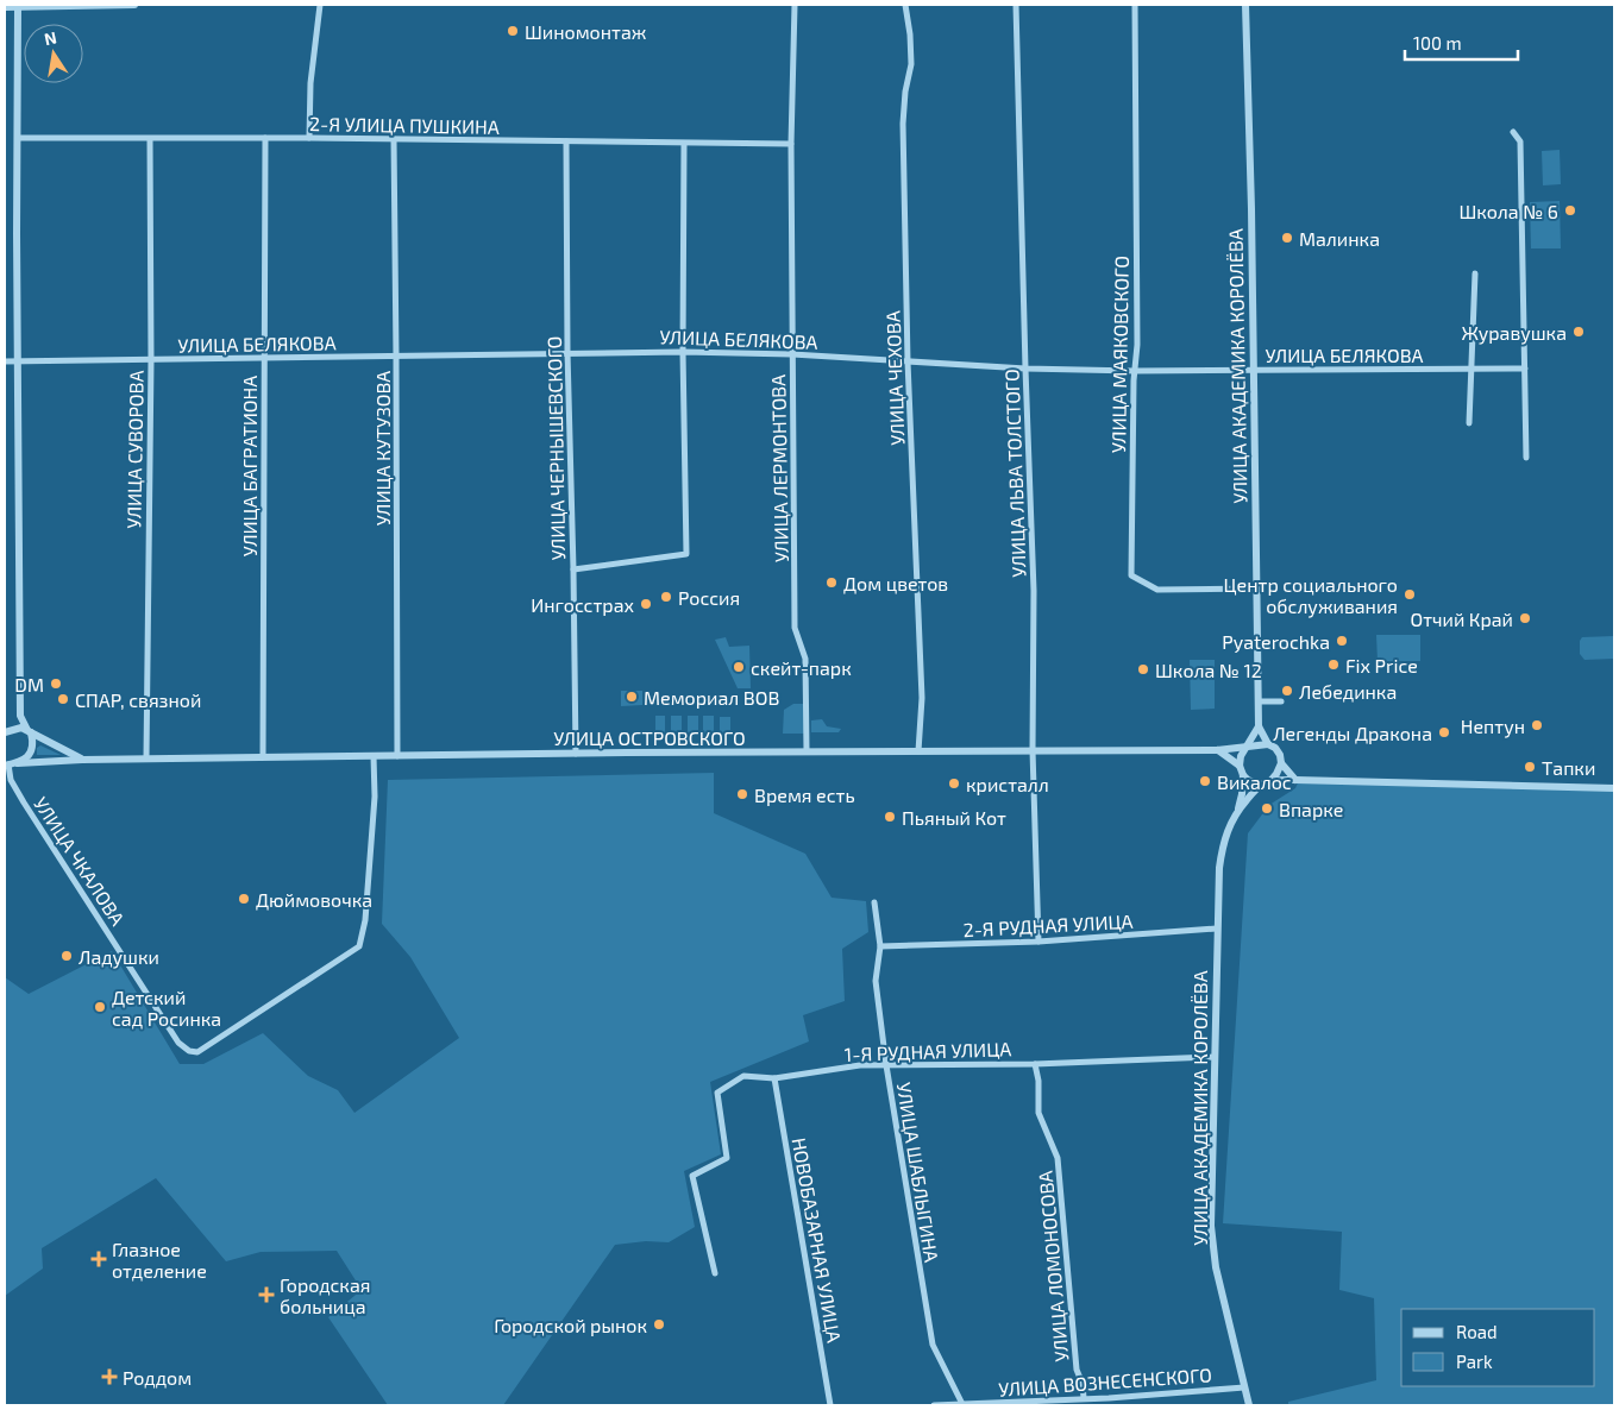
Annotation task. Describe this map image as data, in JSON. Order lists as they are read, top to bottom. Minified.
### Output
{"streets":{"street":["2-Я УЛИЦА ПУШКИНА","УЛИЦА БЕЛЯКОВА","УЛИЦА МАЯКОВСКОГО","УЛИЦА АКАДЕМИКА КОРОЛЁВА","УЛИЦА ЧЕХОВА","УЛИЦА КУТУЗОВА","УЛИЦА ЧЕРНЫШЕВСКОГО","УЛИЦА СУВОРОВА","УЛИЦА БАГРАТИОНА","УЛИЦА ЛЕРМОНТОВА","УЛИЦА ЛЬВА ТОЛСТОГО","УЛИЦА ОСТРОВСКОГО","УЛИЦА ЧКАЛОВА","2-Я РУДНАЯ УЛИЦА","1-Я РУДНАЯ УЛИЦА","УЛИЦА ШАБЛЫГИНА","НОВОБАЗАРНАЯ УЛИЦА","УЛИЦА ЛОМОНОСОВА","УЛИЦА ВОЗНЕСЕНСКОГО"]},"crossings":[["2-Я УЛИЦА ПУШКИНА","УЛИЦА КУТУЗОВА"],["2-Я УЛИЦА ПУШКИНА","УЛИЦА ЧЕРНЫШЕВСКОГО"],["2-Я УЛИЦА ПУШКИНА","УЛИЦА СУВОРОВА"],["2-Я УЛИЦА ПУШКИНА","УЛИЦА БАГРАТИОНА"],["2-Я УЛИЦА ПУШКИНА","УЛИЦА ЛЕРМОНТОВА"],["УЛИЦА БЕЛЯКОВА","УЛИЦА МАЯКОВСКОГО"],["УЛИЦА БЕЛЯКОВА","УЛИЦА АКАДЕМИКА КОРОЛЁВА"],["УЛИЦА БЕЛЯКОВА","УЛИЦА ЧЕХОВА"],["УЛИЦА БЕЛЯКОВА","УЛИЦА КУТУЗОВА"],["УЛИЦА БЕЛЯКОВА","УЛИЦА ЧЕРНЫШЕВСКОГО"],["УЛИЦА БЕЛЯКОВА","УЛИЦА СУВОРОВА"],["УЛИЦА БЕЛЯКОВА","УЛИЦА БАГРАТИОНА"],["УЛИЦА БЕЛЯКОВА","УЛИЦА ЛЕРМОНТОВА"],["УЛИЦА БЕЛЯКОВА","УЛИЦА ЛЬВА ТОЛСТОГО"],["УЛИЦА МАЯКОВСКОГО","УЛИЦА АКАДЕМИКА КОРОЛЁВА"],["УЛИЦА АКАДЕМИКА КОРОЛЁВА","2-Я РУДНАЯ УЛИЦА"],["УЛИЦА АКАДЕМИКА КОРОЛЁВА","1-Я РУДНАЯ УЛИЦА"],["УЛИЦА АКАДЕМИКА КОРОЛЁВА","УЛИЦА ВОЗНЕСЕНСКОГО"],["УЛИЦА ЧЕХОВА","УЛИЦА ОСТРОВСКОГО"],["УЛИЦА КУТУЗОВА","УЛИЦА ОСТРОВСКОГО"],["УЛИЦА ЧЕРНЫШЕВСКОГО","УЛИЦА ОСТРОВСКОГО"],["УЛИЦА СУВОРОВА","УЛИЦА ОСТРОВСКОГО"],["УЛИЦА БАГРАТИОНА","УЛИЦА ОСТРОВСКОГО"],["УЛИЦА ЛЕРМОНТОВА","УЛИЦА ОСТРОВСКОГО"],["УЛИЦА ЛЬВА ТОЛСТОГО","УЛИЦА ОСТРОВСКОГО"],["УЛИЦА ЛЬВА ТОЛСТОГО","2-Я РУДНАЯ УЛИЦА"],["УЛИЦА ОСТРОВСКОГО","УЛИЦА ЧКАЛОВА"],["2-Я РУДНАЯ УЛИЦА","УЛИЦА ШАБЛЫГИНА"],["1-Я РУДНАЯ УЛИЦА","УЛИЦА ШАБЛЫГИНА"],["1-Я РУДНАЯ УЛИЦА","НОВОБАЗАРНАЯ УЛИЦА"],["1-Я РУДНАЯ УЛИЦА","УЛИЦА ЛОМОНОСОВА"],["УЛИЦА ШАБЛЫГИНА","УЛИЦА ВОЗНЕСЕНСКОГО"],["УЛИЦА ЛОМОНОСОВА","УЛИЦА ВОЗНЕСЕНСКОГО"]],"places":{"other":["Шиномонтаж","Школа № 6","Малинка","Журавушка","Дом цветов","Центр социального обслуживания","Россия","Ингосстрах","Отчий Край","Pyaterochka","Fix Price","скейт-парк","Школа № 12","DM","Лебединка","Мемориал ВОВ","СПАР, связной","Нептун","Легенды Дракона","Тапки","Викалос","кристалл","Время есть","Впарке","Пьяный Кот","Дюймовочка","Ладушки","Детский сад Росинка","Городской рынок"],"health":["Глазное отделение","Городская больница","Роддом"]},"legend":["Road","Park"],"scale_bar":"100 m","north":"top"}
